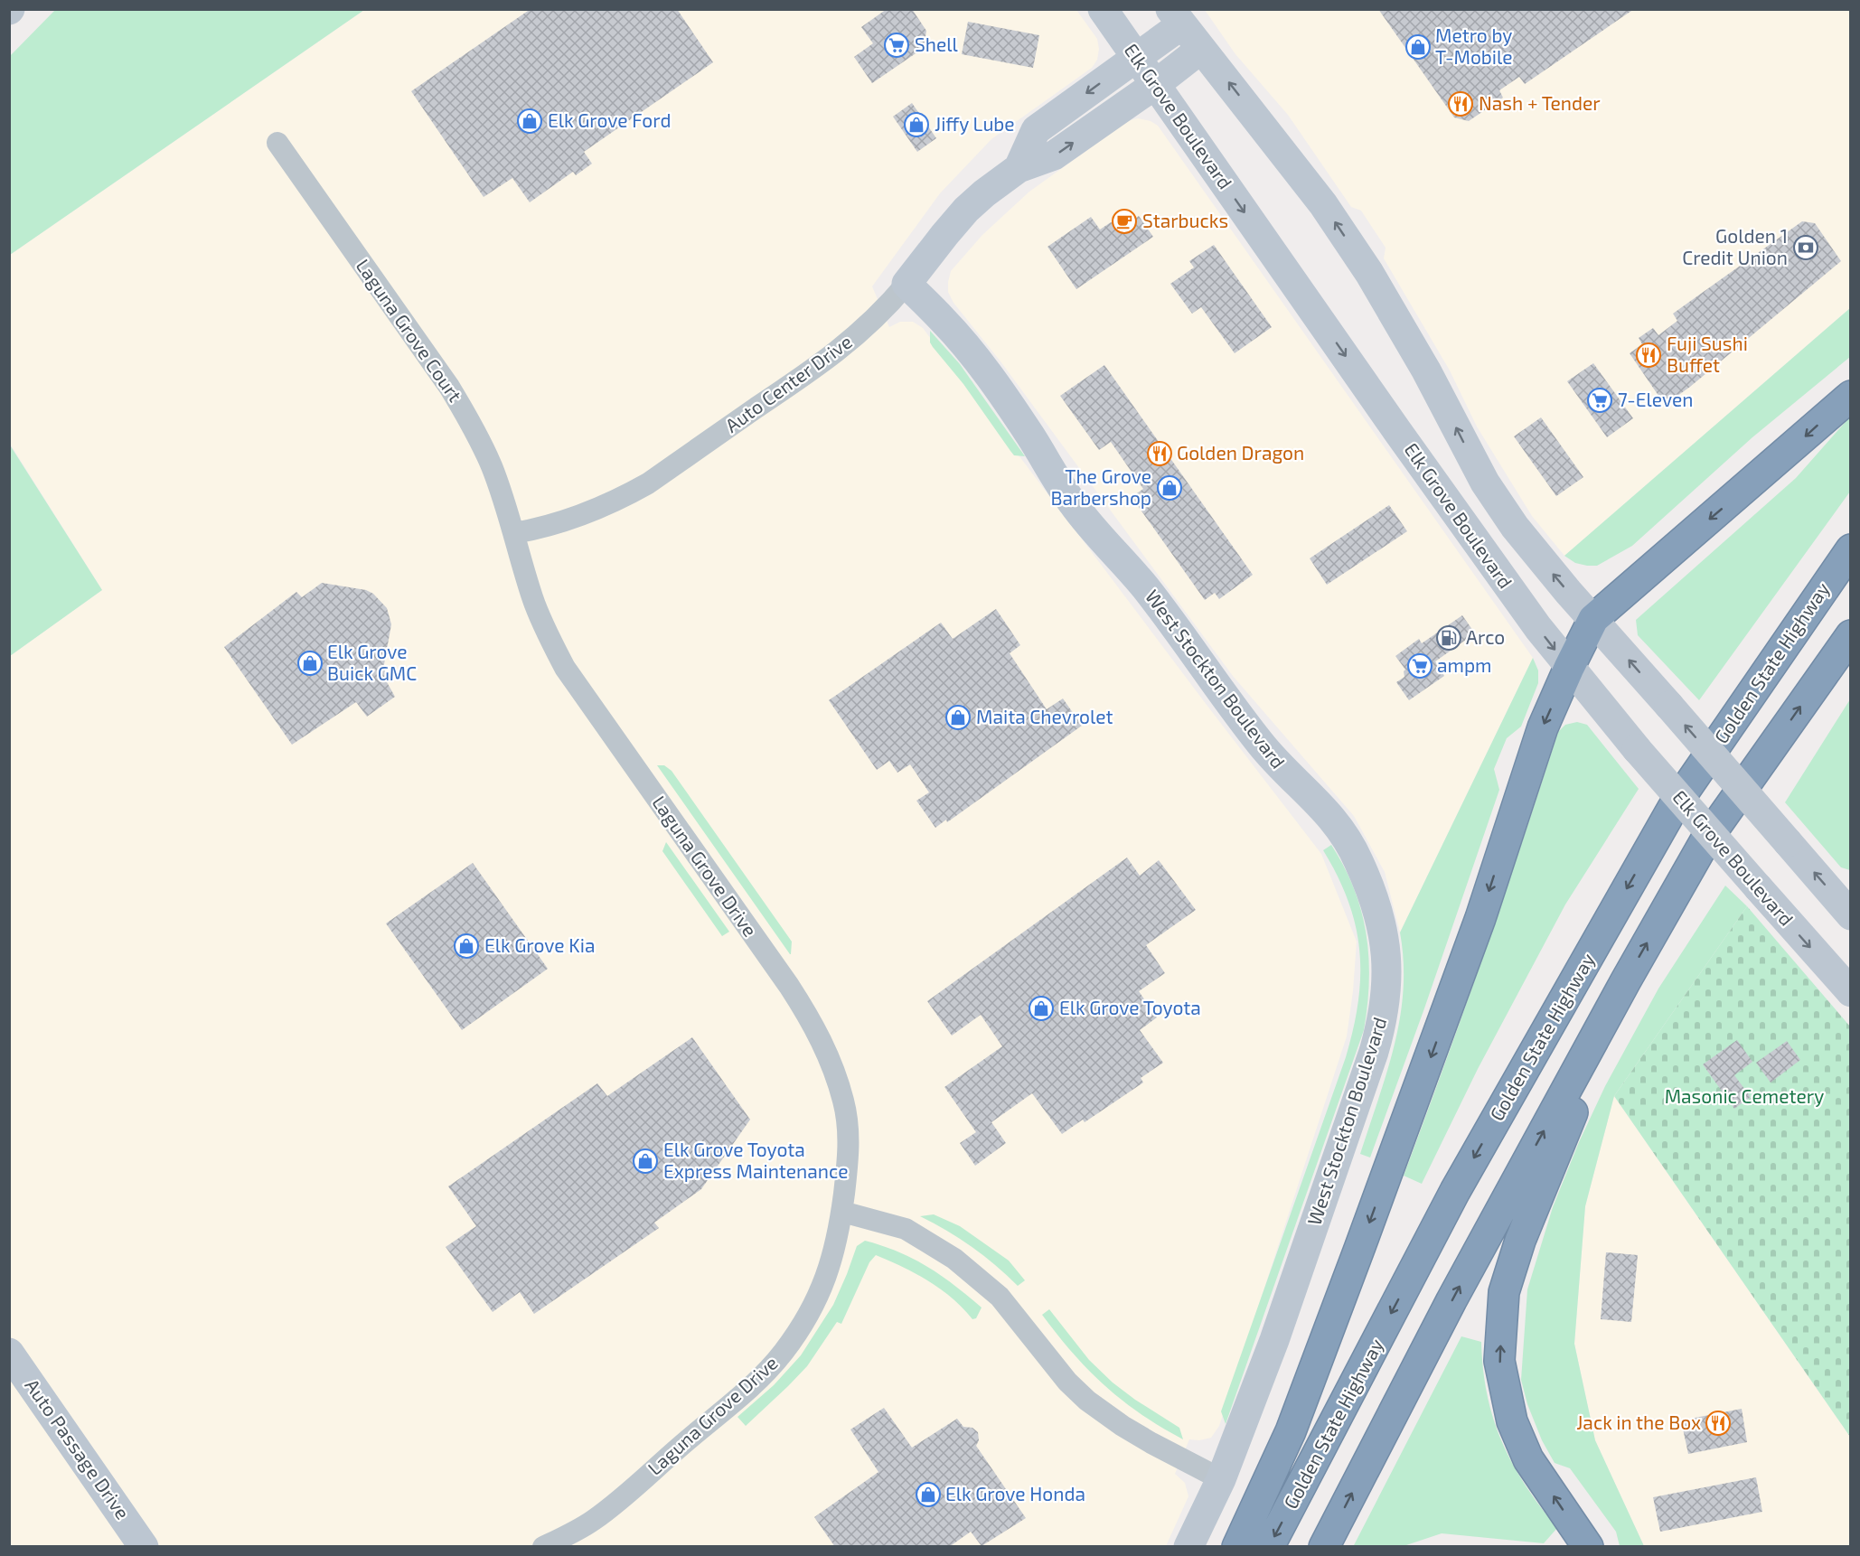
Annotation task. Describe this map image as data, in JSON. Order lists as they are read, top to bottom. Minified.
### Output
{"streets":{"highway":["Golden State Highway"],"main road":["Elk Grove Boulevard","Auto Center Drive","West Stockton Boulevard","Auto Passage Drive"],"street":["Laguna Grove Court","Laguna Grove Drive"]},"crossings":[["Elk Grove Boulevard","Auto Center Drive"],["Laguna Grove Court","Auto Center Drive"],["Laguna Grove Court","Laguna Grove Drive"],["Auto Center Drive","West Stockton Boulevard"],["Auto Center Drive","Laguna Grove Drive"]],"parks":["Masonic Cemetery"],"places":{"supermarket":["Shell","7-Eleven","ampm"],"shop":["Metro by T-Mobile","Elk Grove Ford","Jiffy Lube","The Grove Barbershop","Elk Grove Buick GMC","Maita Chevrolet","Elk Grove Kia","Elk Grove Toyota","Elk Grove Toyota Express Maintenance","Elk Grove Honda"],"restaurant":["Nash + Tender","Fuji Sushi Buffet","Golden Dragon","Jack in the Box"],"cafe":["Starbucks"],"bank":["Golden 1 Credit Union"],"fuel station":["Arco"]}}
